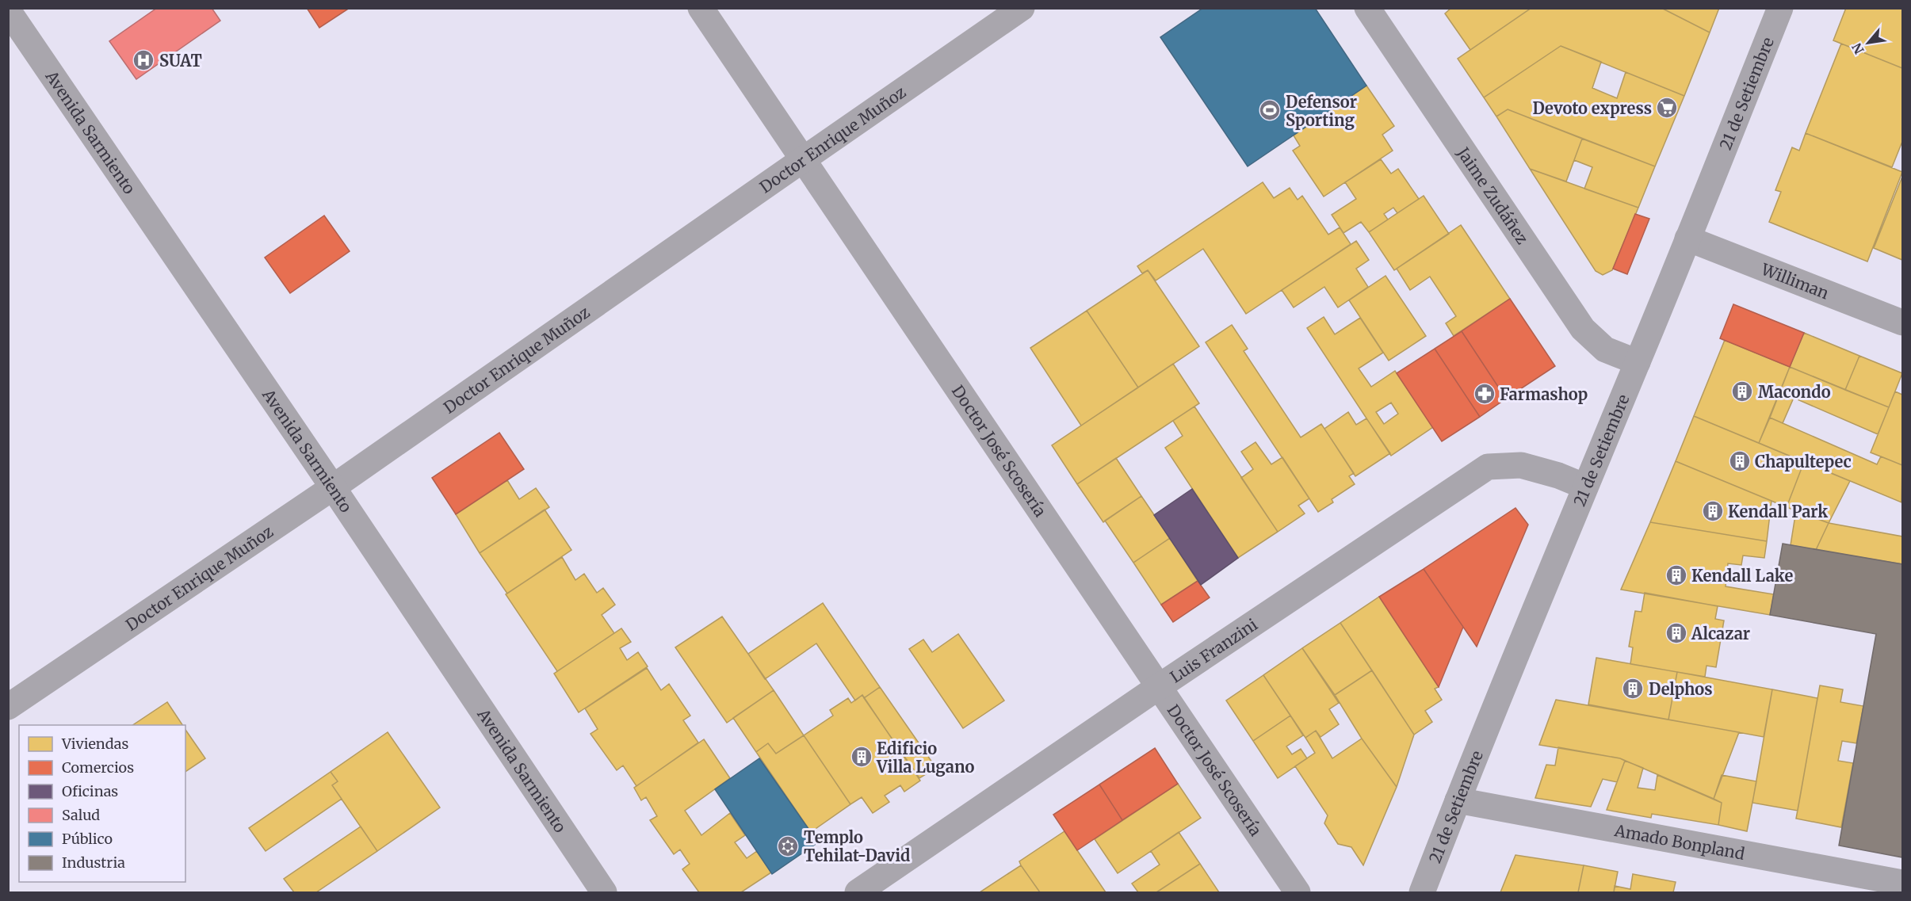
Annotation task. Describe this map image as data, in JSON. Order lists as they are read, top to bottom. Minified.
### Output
{"streets":{"street":["21 de Setiembre","Avenida Sarmiento","Doctor Enrique Muñoz","Jaime Zudáñez","Williman","Doctor José Scosería","Luis Franzini","Amado Bonpland"]},"crossings":[["21 de Setiembre","Jaime Zudáñez"],["21 de Setiembre","Williman"],["21 de Setiembre","Luis Franzini"],["21 de Setiembre","Amado Bonpland"],["Avenida Sarmiento","Doctor Enrique Muñoz"],["Doctor Enrique Muñoz","Doctor José Scosería"],["Doctor José Scosería","Luis Franzini"]],"places":{"hospital":["SUAT"],"supermarket":["Devoto express"],"sports":["Defensor Sporting"],"building":["Macondo","Chapultepec","Kendall Park","Kendall Lake","Alcazar","Delphos","Edificio Villa Lugano"],"pharmacy":["Farmashop"],"synagogue":["Templo Tehilat-David"]},"legend":["Viviendas","Comercios","Oficinas","Salud","Público","Industria"],"north":"bottom left"}
